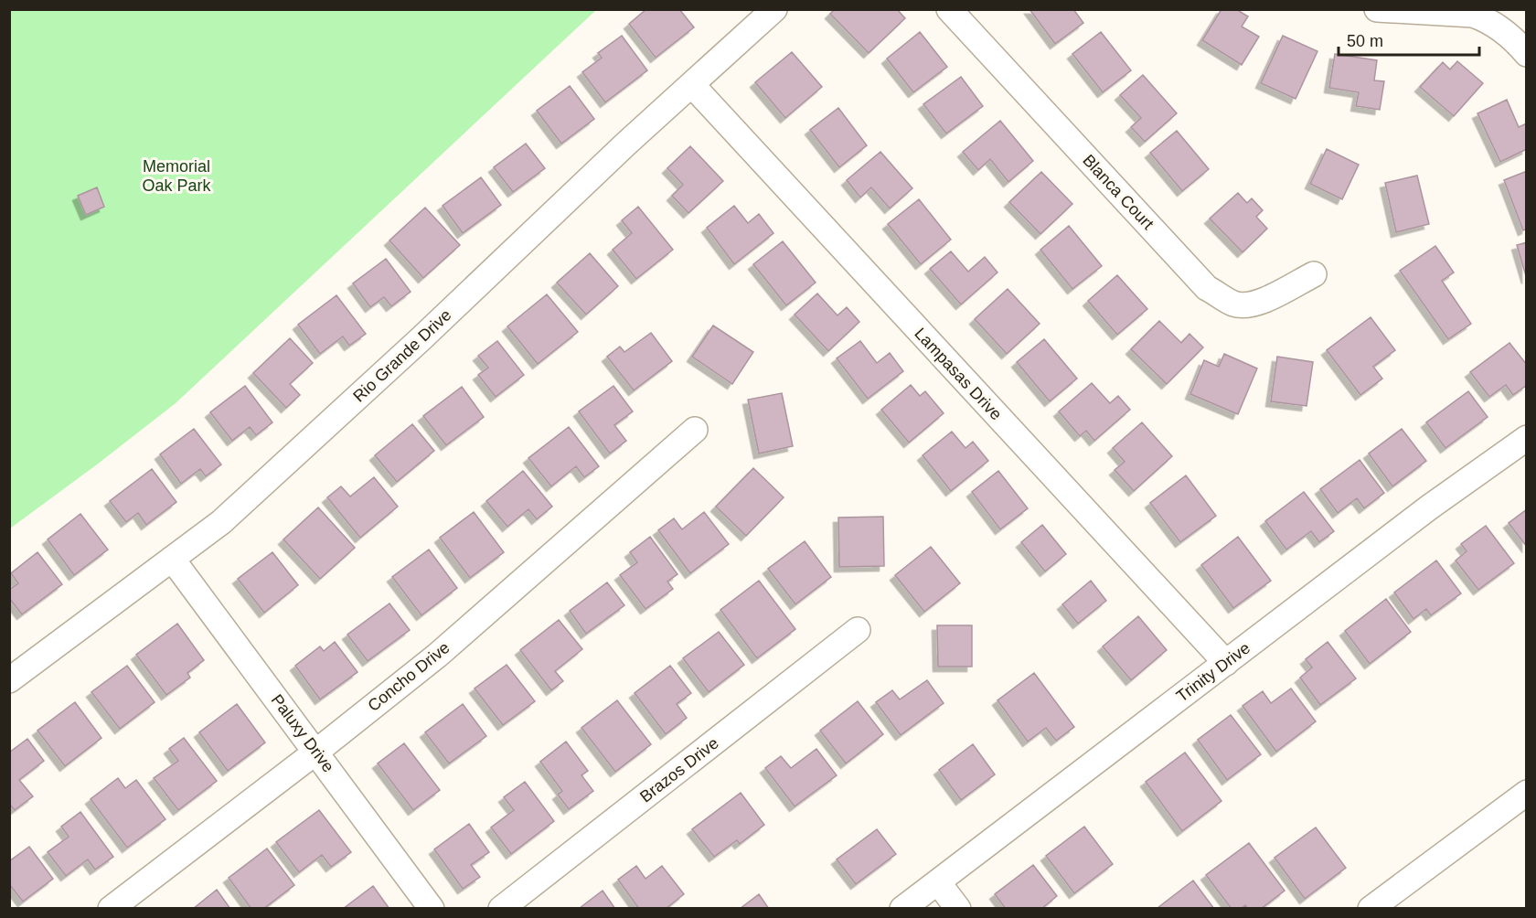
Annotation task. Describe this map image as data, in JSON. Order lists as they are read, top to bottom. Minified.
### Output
{"streets":{"street":["Blanca Court","Rio Grande Drive","Lampasas Drive","Trinity Drive","Concho Drive","Paluxy Drive","Brazos Drive"]},"crossings":[["Rio Grande Drive","Lampasas Drive"],["Rio Grande Drive","Paluxy Drive"],["Lampasas Drive","Trinity Drive"],["Concho Drive","Paluxy Drive"]],"parks":["Memorial Oak Park"],"scale_bar":"50 m"}
